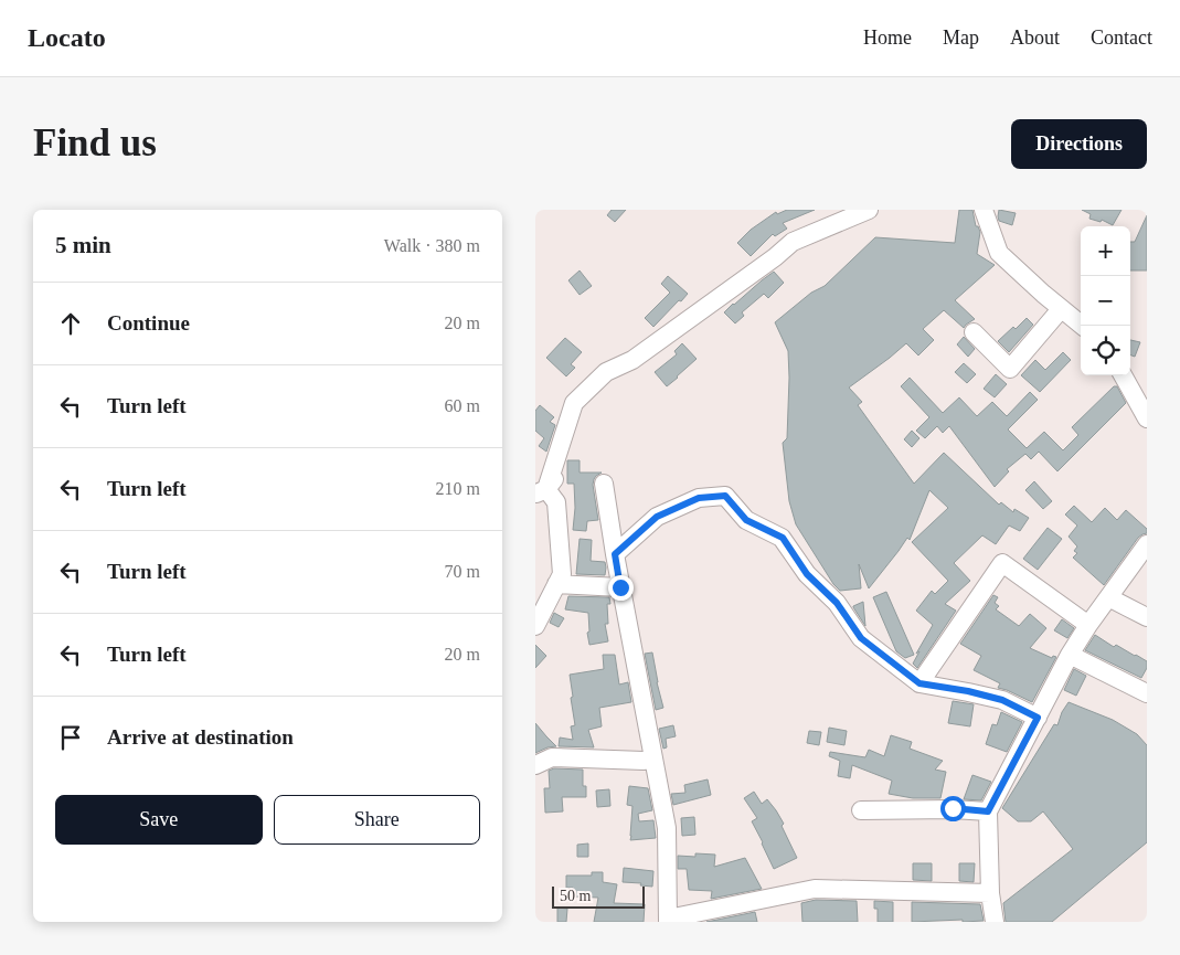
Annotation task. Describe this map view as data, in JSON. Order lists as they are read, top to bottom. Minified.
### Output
{"scale_bar":"50 m","page":{"header":"Locato","nav":["Home","Map","About","Contact"],"buttons":["Directions",["Save","Share"]],"title":"Find us","heading":["5 min","Walk · 380 m"],"map_buttons":["+","−"],"list":[["Continue","20 m"],["Turn left","60 m"],["Turn left","210 m"],["Turn left","70 m"],["Turn left","20 m"],"Arrive at destination"],"scale":"50 m"}}
